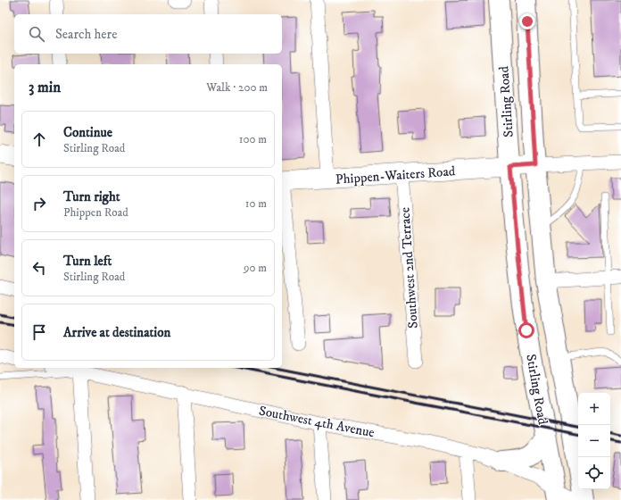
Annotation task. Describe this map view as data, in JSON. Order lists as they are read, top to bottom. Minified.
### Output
{"streets":{"main road":["Stirling Road"],"street":["Phippen-Waiters Road","Southwest 2nd Terrace","Southwest 4th Avenue"]},"crossings":[["Stirling Road","Phippen-Waiters Road"],["Stirling Road","Southwest 4th Avenue"],["Phippen-Waiters Road","Southwest 2nd Terrace"]],"page":{"search":"Search here","heading":["3 min","Walk · 200 m"],"list":[["Continue","Stirling Road","100 m"],["Turn right","Phippen Road","10 m"],["Turn left","Stirling Road","90 m"],"Arrive at destination"],"map_buttons":["+","−"]}}
